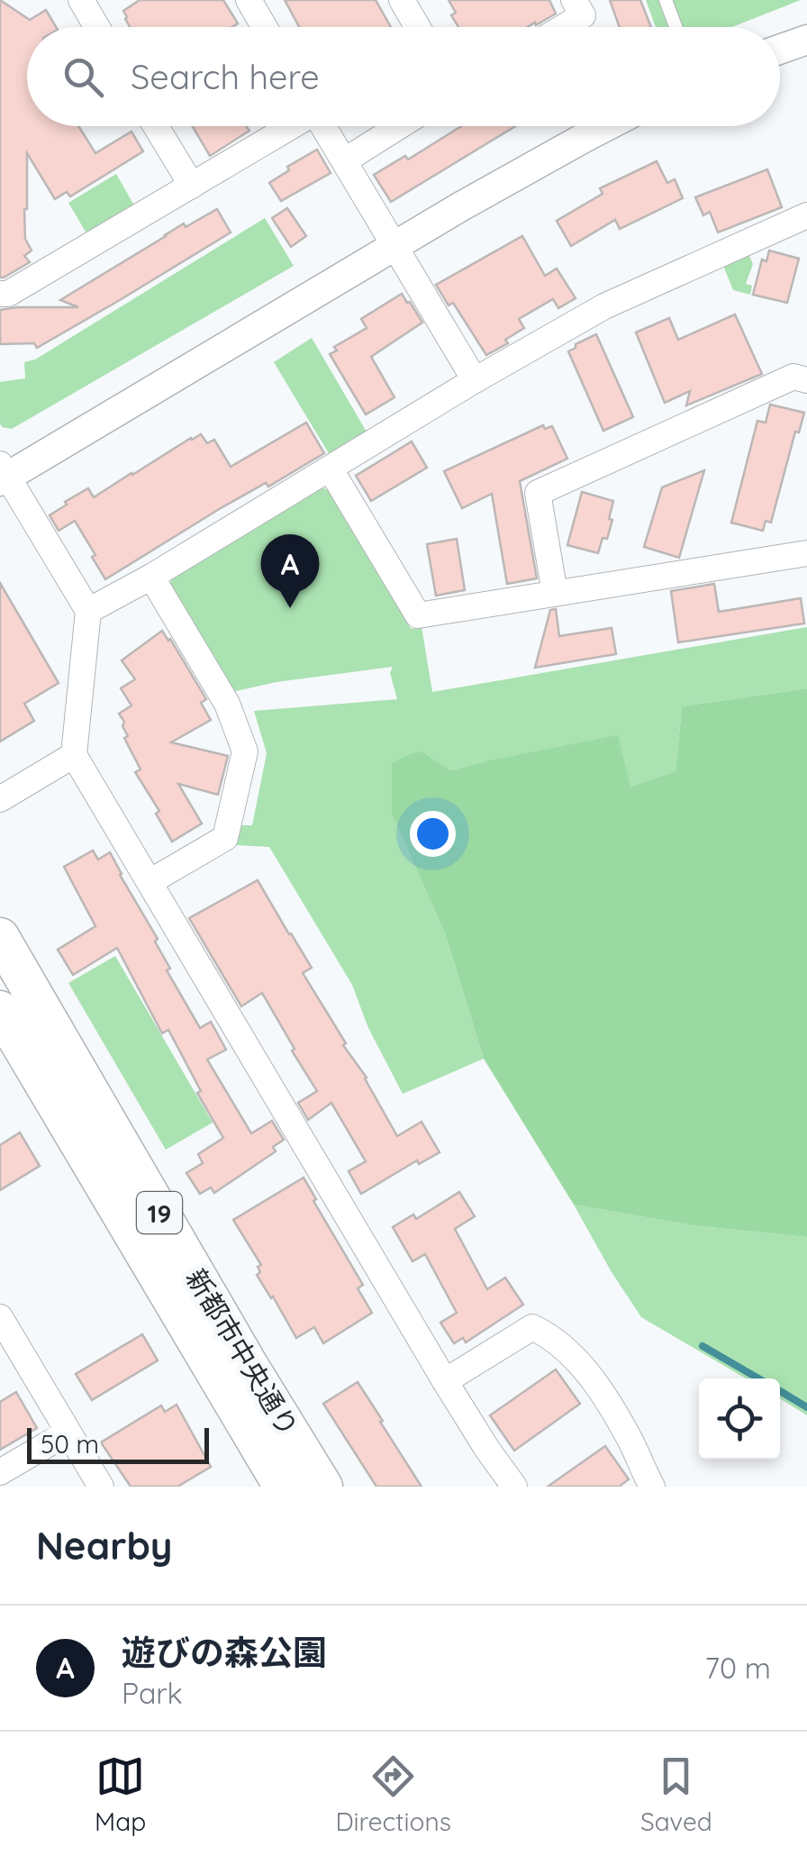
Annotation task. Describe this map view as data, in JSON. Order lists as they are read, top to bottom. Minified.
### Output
{"streets":{"main road":["19","新都市中央通り"]},"scale_bar":"50 m","page":{"search":"Search here","pins":"A","scale":"50 m","heading":"Nearby","list":[{"mark":"A","name":"遊びの森公園","note":"Park","value":"70 m"}],"nav":["Map","Directions","Saved"]}}
